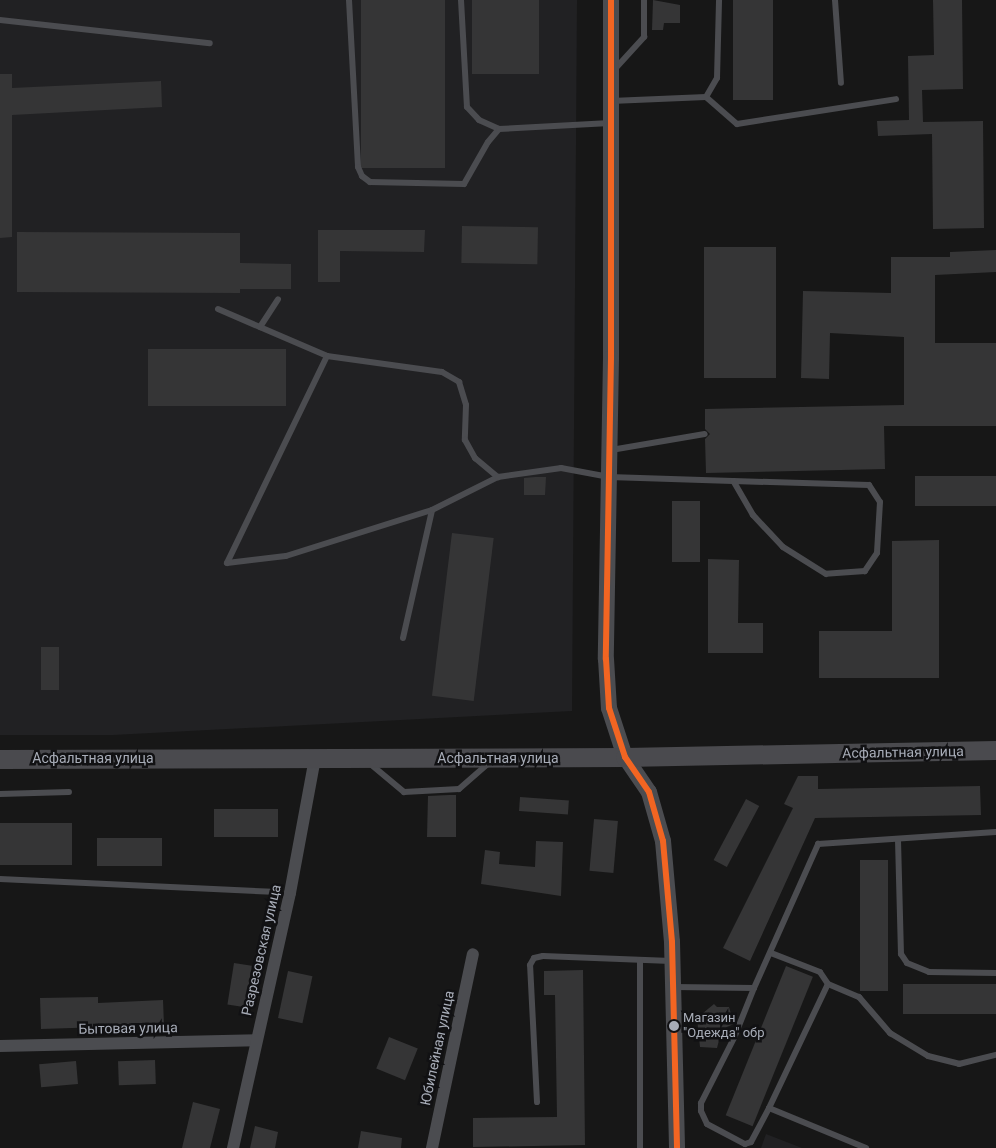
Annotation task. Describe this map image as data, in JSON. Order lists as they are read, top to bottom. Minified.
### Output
{"streets":{"main road":["Асфальтная улица"],"street":["Разрезовская улица","Бытовая улица","Юбилейная улица"]},"crossings":[["Асфальтная улица","Разрезовская улица"],["Разрезовская улица","Бытовая улица"]],"places":["Магазин \"Одежда\" обр"]}
